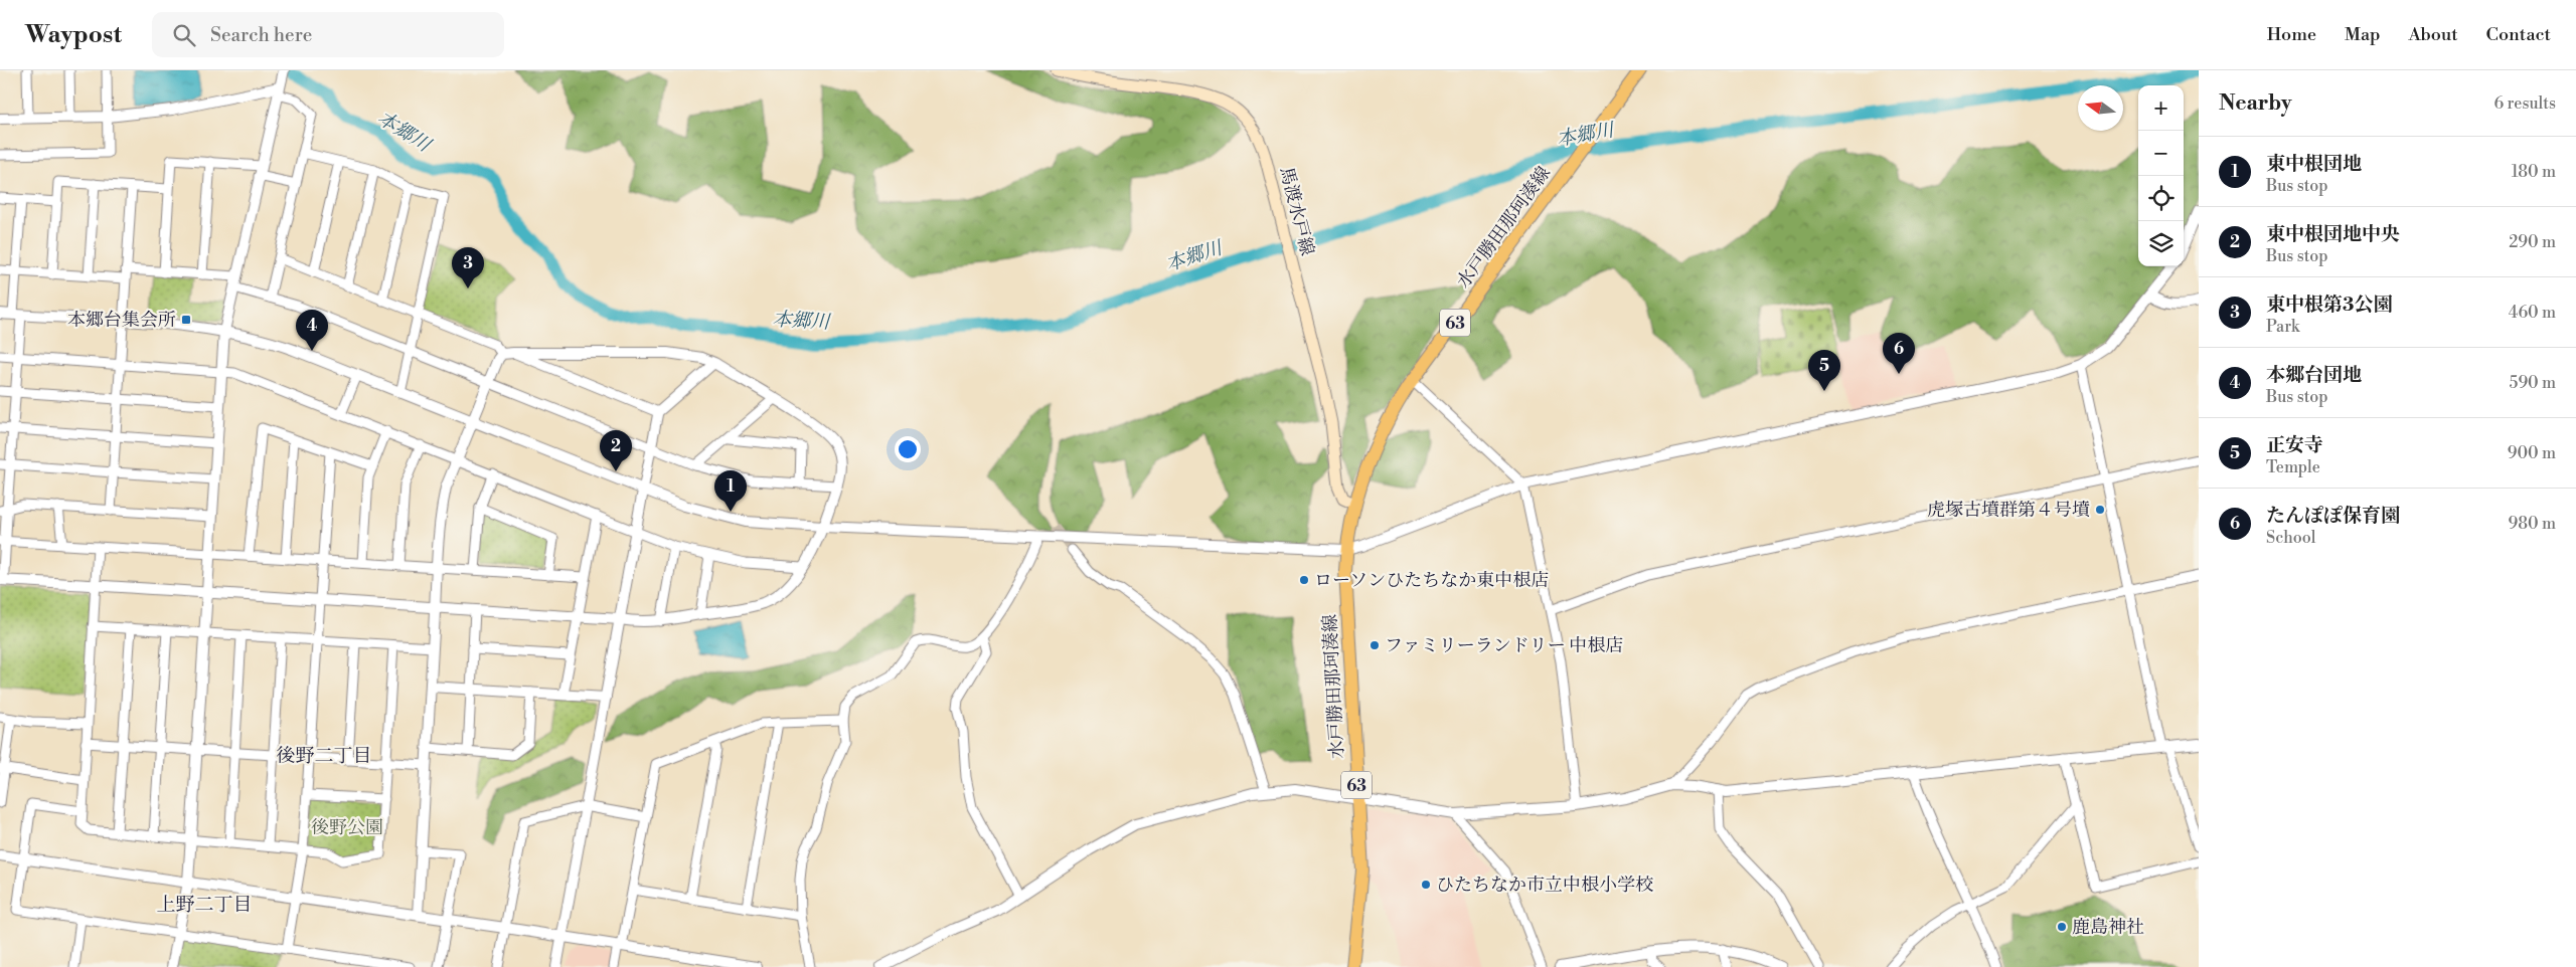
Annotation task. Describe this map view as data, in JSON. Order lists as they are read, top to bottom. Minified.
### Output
{"streets":{"main road":["馬渡水戸線","水戸勝田那珂湊線","63"]},"crossings":[["馬渡水戸線","水戸勝田那珂湊線"]],"districts":["後野二丁目","上野二丁目"],"water":["本郷川"],"parks":["後野公園"],"places":{"transit":["本郷台集会所"],"other":["虎塚古墳群第４号墳","ローソンひたちなか東中根店","ファミリーランドリー 中根店","ひたちなか市立中根小学校","鹿島神社"]},"north":"left","page":{"header":"Waypost","search":"Search here","nav":["Home","Map","About","Contact"],"heading":["Nearby","6 results"],"map_buttons":["+","−"],"list":[{"mark":"1","name":"東中根団地","note":"Bus stop","value":"180 m"},{"mark":"2","name":"東中根団地中央","note":"Bus stop","value":"290 m"},{"mark":"3","name":"東中根第3公園","note":"Park","value":"460 m"},{"mark":"4","name":"本郷台団地","note":"Bus stop","value":"590 m"},{"mark":"5","name":"正安寺","note":"Temple","value":"900 m"},{"mark":"6","name":"たんぽぽ保育園","note":"School","value":"980 m"}],"pins":["3","4","6","5","2","1"]}}
